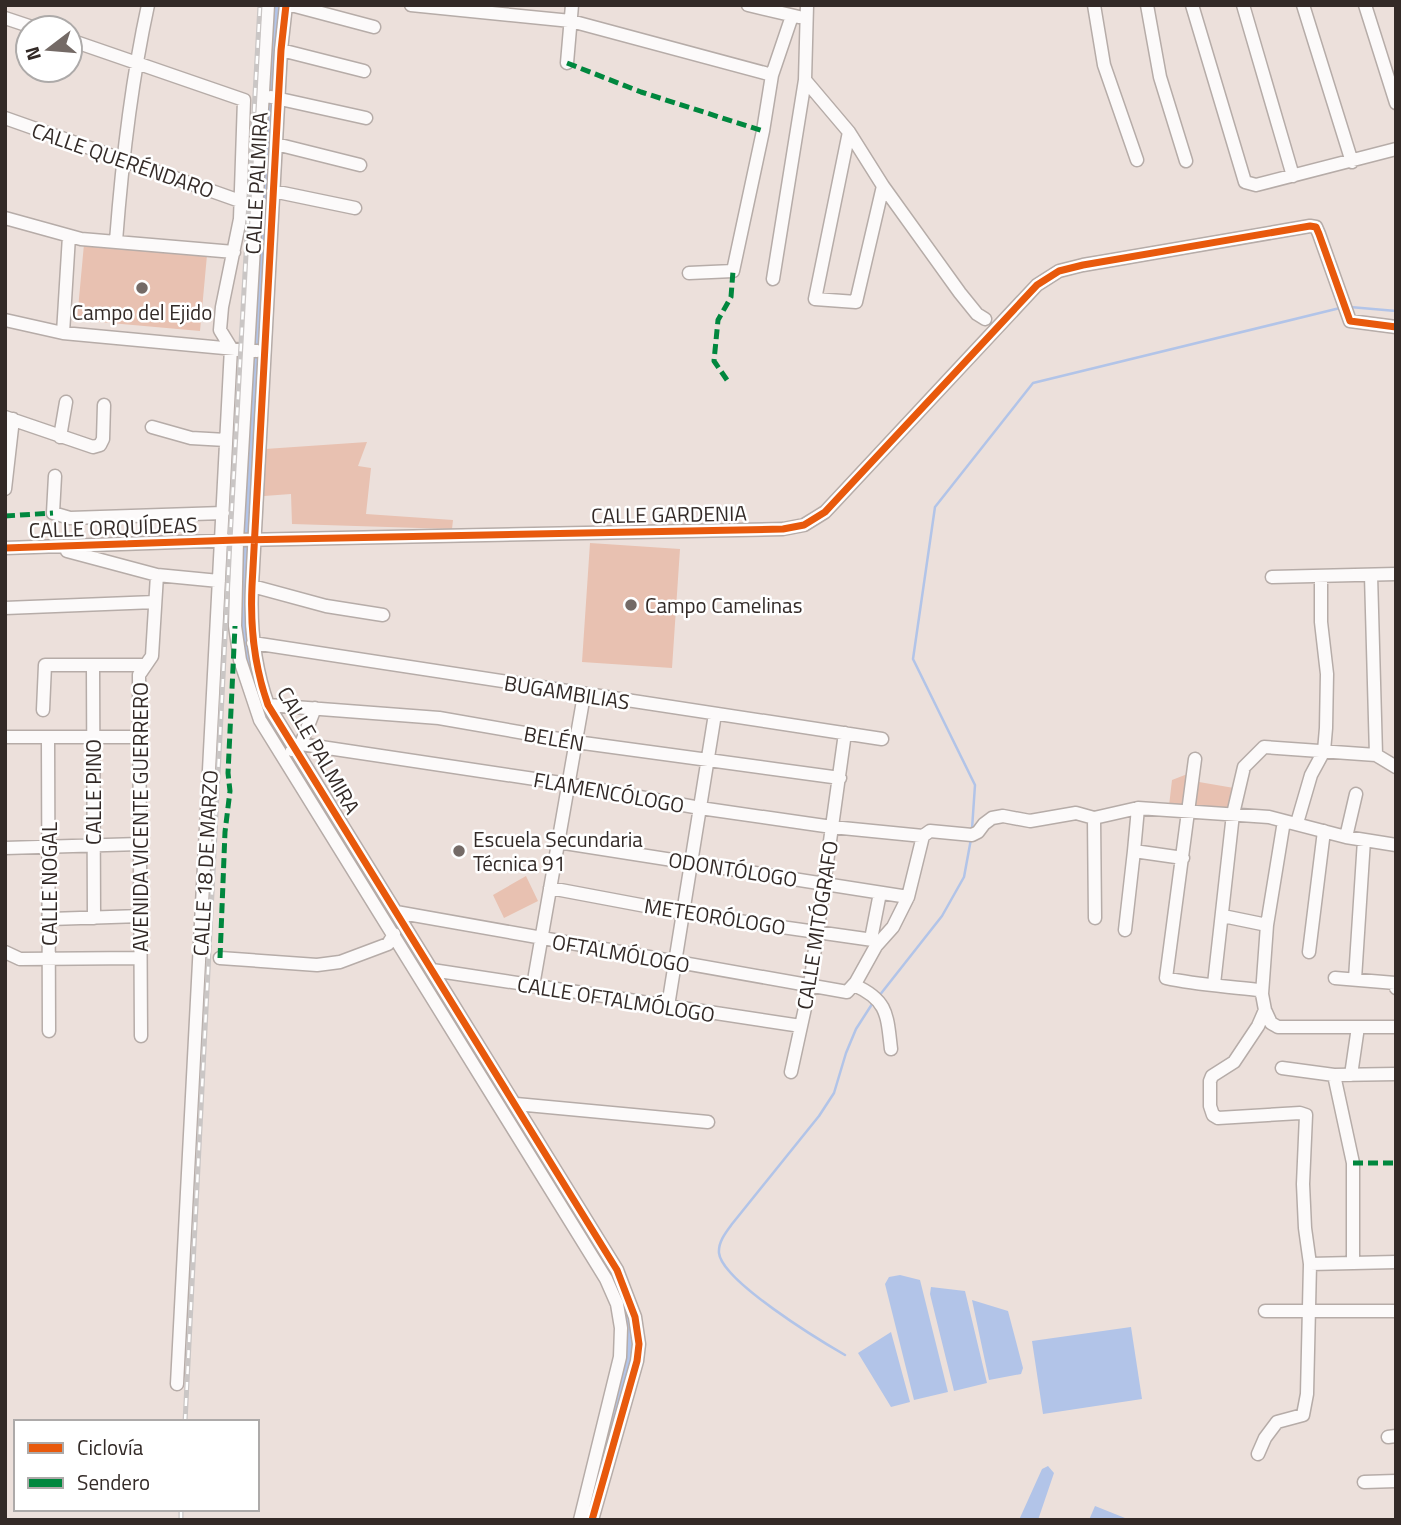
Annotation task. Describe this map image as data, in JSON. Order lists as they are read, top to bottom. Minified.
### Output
{"streets":{"street":["CALLE QUERÉNDARO","CALLE PALMIRA","CALLE GARDENIA","CALLE ORQUÍDEAS","BUGAMBILIAS","BELÉN","CALLE PINO","FLAMENCÓLOGO","AVENIDA VICENTE GUERRERO","CALLE 18 DE MARZO","ODONTÓLOGO","CALLE NOGAL","METEORÓLOGO","CALLE MITÓGRAFO","OFTALMÓLOGO","CALLE OFTALMÓLOGO"]},"crossings":[["CALLE PALMIRA","CALLE GARDENIA"],["CALLE PALMIRA","BUGAMBILIAS"],["CALLE PALMIRA","BELÉN"],["CALLE PALMIRA","FLAMENCÓLOGO"],["CALLE PALMIRA","OFTALMÓLOGO"],["CALLE PALMIRA","CALLE OFTALMÓLOGO"],["CALLE GARDENIA","CALLE ORQUÍDEAS"],["CALLE GARDENIA","CALLE 18 DE MARZO"],["CALLE ORQUÍDEAS","CALLE 18 DE MARZO"],["BUGAMBILIAS","CALLE MITÓGRAFO"],["BELÉN","CALLE MITÓGRAFO"],["FLAMENCÓLOGO","CALLE MITÓGRAFO"],["ODONTÓLOGO","CALLE MITÓGRAFO"],["METEORÓLOGO","CALLE MITÓGRAFO"],["CALLE MITÓGRAFO","OFTALMÓLOGO"],["CALLE MITÓGRAFO","CALLE OFTALMÓLOGO"]],"places":["Campo del Ejido","Campo Camelinas","Escuela Secundaria Técnica 91"],"legend":["Ciclovía","Sendero"],"north":"left"}
